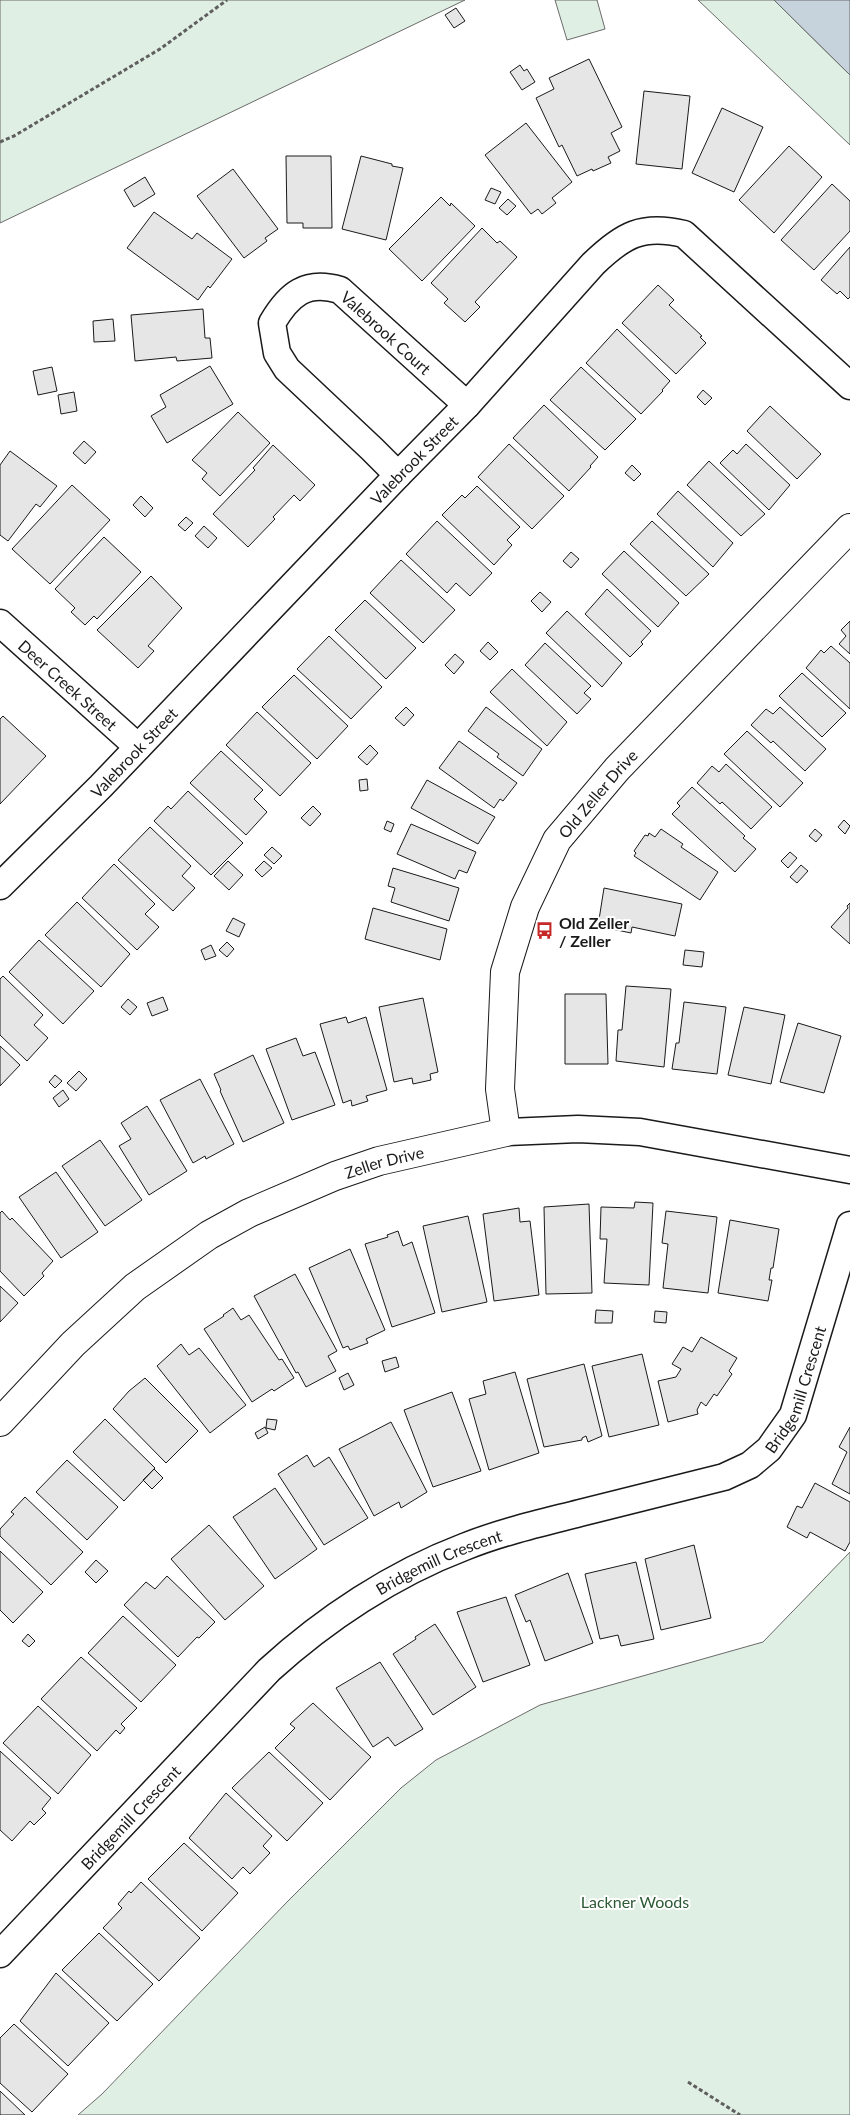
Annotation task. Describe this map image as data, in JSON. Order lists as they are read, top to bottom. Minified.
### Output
{"streets":{"street":["Valebrook Court","Valebrook Street","Deer Creek Street","Old Zeller Drive","Zeller Drive","Bridgemill Crescent"]},"crossings":[["Valebrook Court","Valebrook Street"],["Valebrook Street","Deer Creek Street"],["Old Zeller Drive","Zeller Drive"]],"parks":["Lackner Woods"],"places":{"bus stop":["Old Zeller / Zeller"]}}
